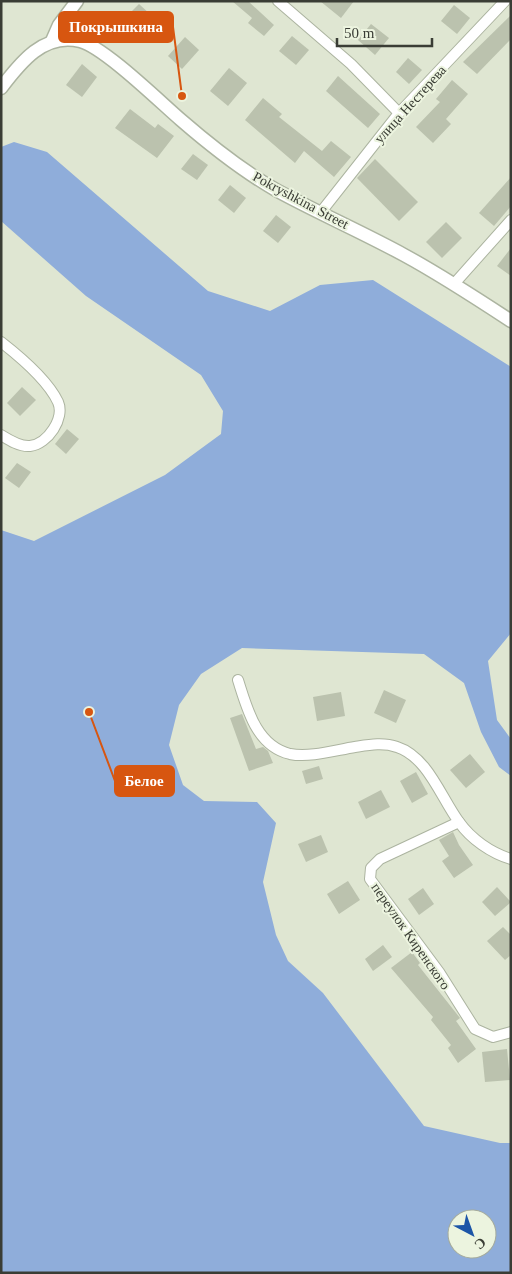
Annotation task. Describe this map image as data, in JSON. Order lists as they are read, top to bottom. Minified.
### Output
{"streets":{"street":["улица Нестерева","Pokryshkina Street","переулок Киренского"]},"crossings":[["улица Нестерева","Pokryshkina Street"]],"places":["Покрышкина","Белое"],"scale_bar":"50 m","north":"bottom right"}
